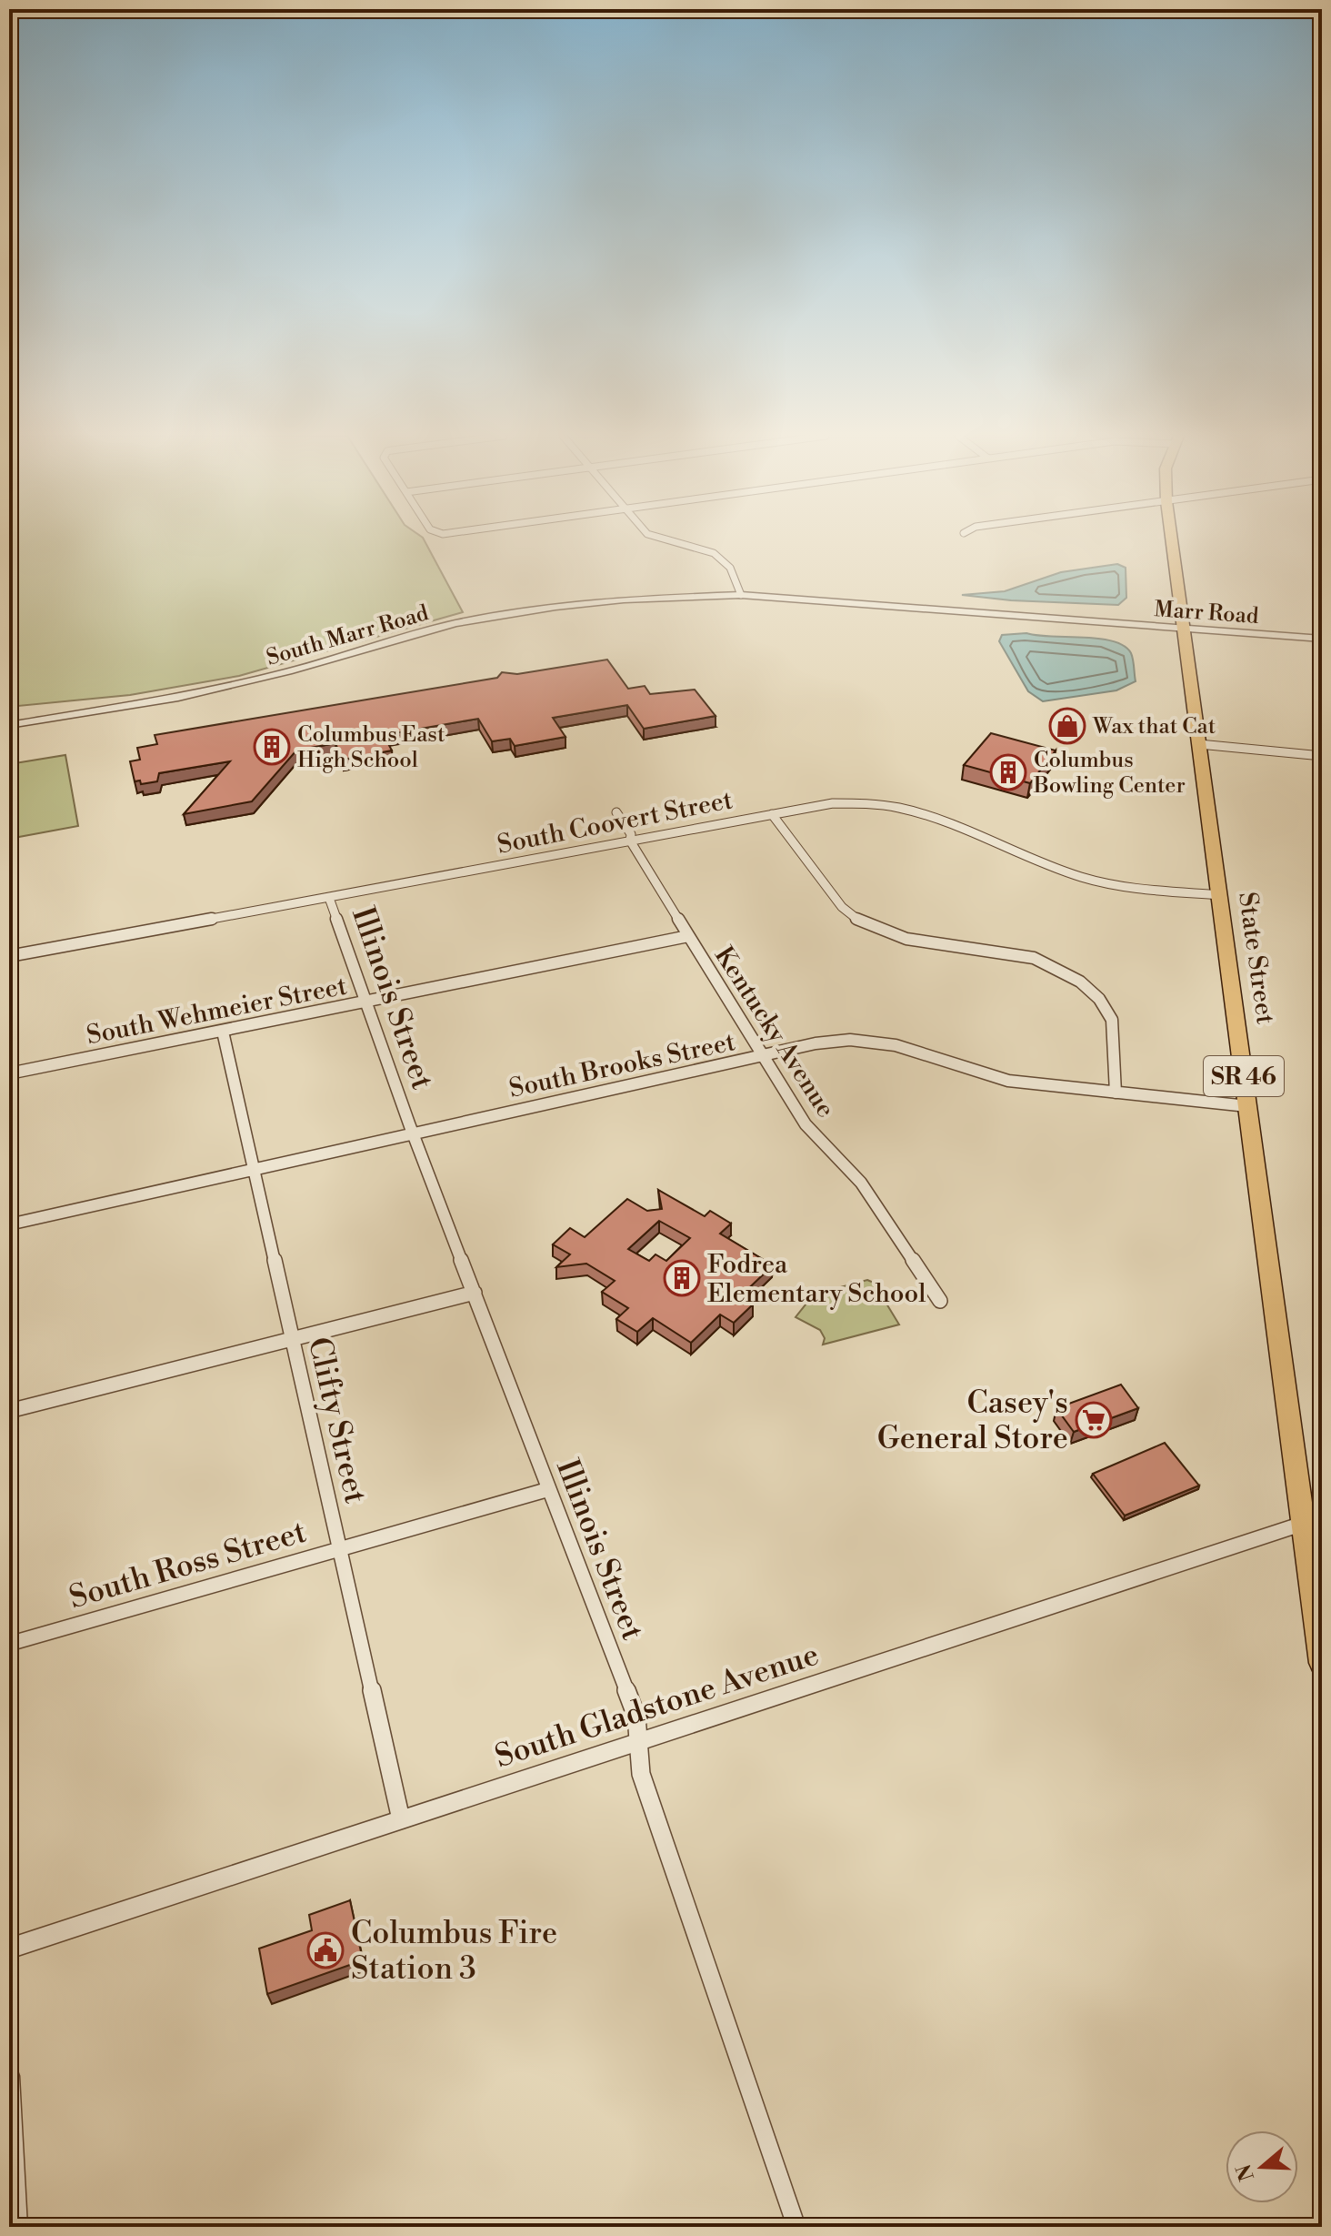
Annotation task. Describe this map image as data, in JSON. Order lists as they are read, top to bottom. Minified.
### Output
{"streets":{"highway":["State Street","SR 46"],"street":["Marr Road","South Marr Road","South Coovert Street","Illinois Street","South Wehmeier Street","Kentucky Avenue","South Brooks Street","Clifty Street","South Ross Street","South Gladstone Avenue"]},"crossings":[["Marr Road","South Marr Road"],["Marr Road","State Street"],["South Coovert Street","State Street"],["South Coovert Street","Illinois Street"],["South Coovert Street","Kentucky Avenue"],["State Street","South Brooks Street"],["State Street","South Gladstone Avenue"],["Illinois Street","South Wehmeier Street"],["Illinois Street","South Brooks Street"],["Illinois Street","South Ross Street"],["Illinois Street","South Gladstone Avenue"],["South Wehmeier Street","Kentucky Avenue"],["South Wehmeier Street","Clifty Street"],["Kentucky Avenue","South Brooks Street"],["South Brooks Street","Clifty Street"],["Clifty Street","South Ross Street"],["Clifty Street","South Gladstone Avenue"]],"places":{"shop":["Wax that Cat"],"building":["Columbus East High School","Columbus Bowling Center","Fodrea Elementary School"],"supermarket":["Casey's General Store"],"public building":["Columbus Fire Station 3"]},"north":"left"}
